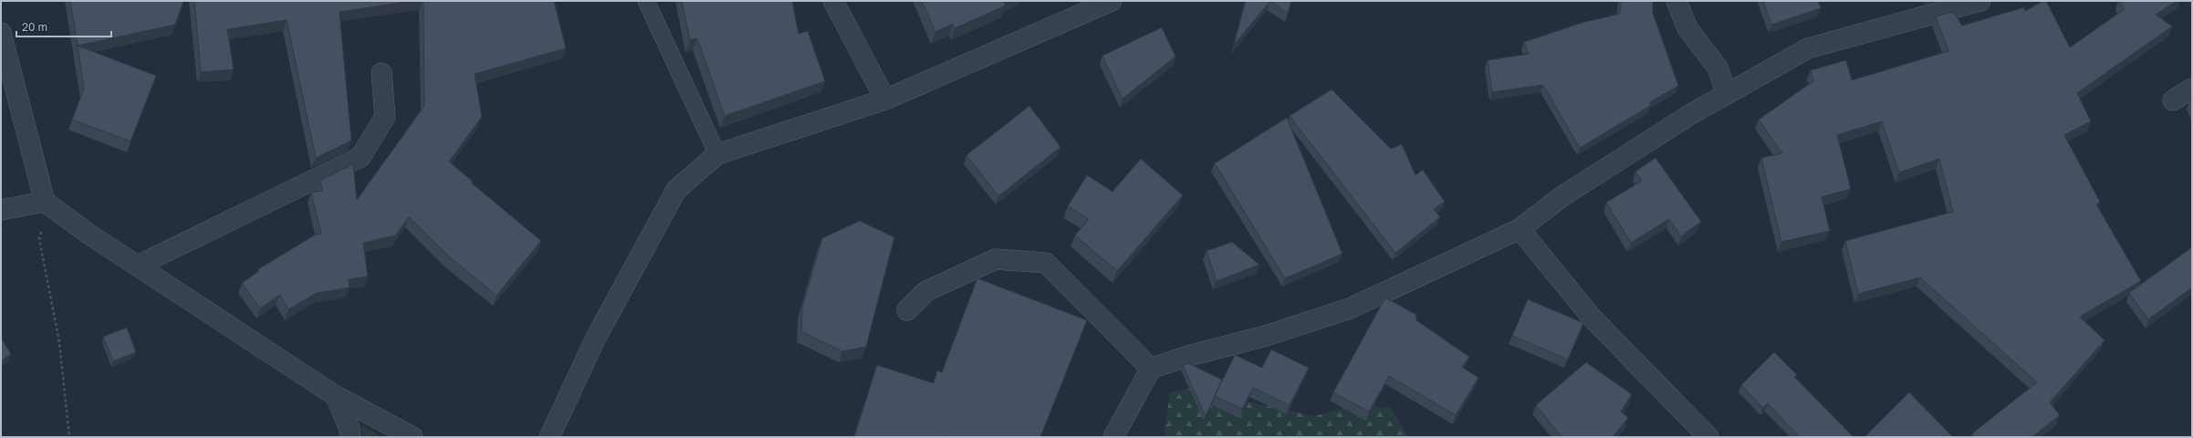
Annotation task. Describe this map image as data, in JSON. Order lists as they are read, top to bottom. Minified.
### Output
{"scale_bar":"20 m"}
